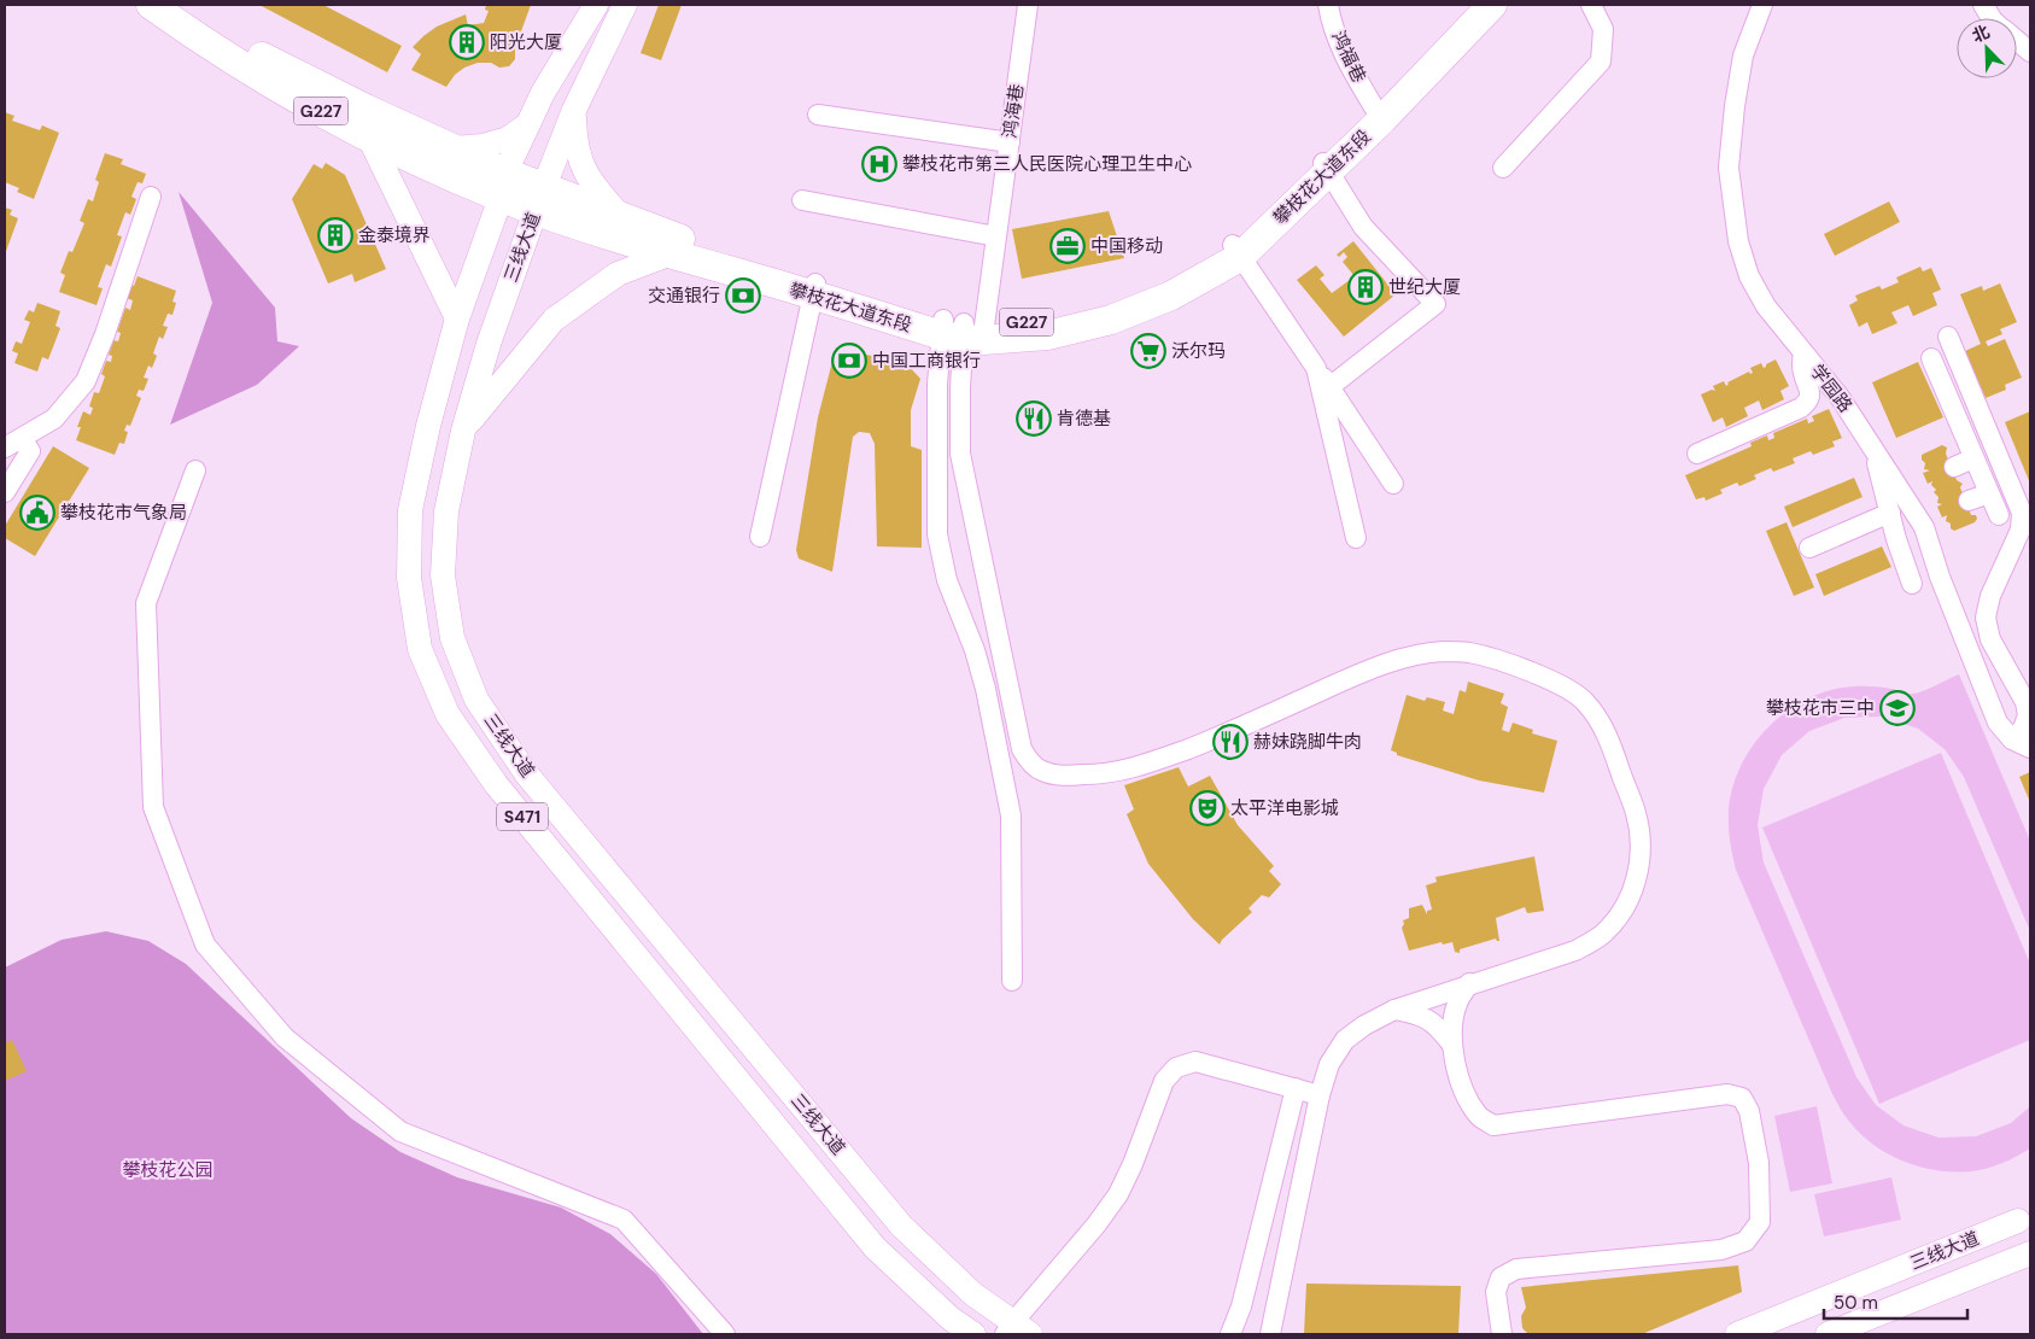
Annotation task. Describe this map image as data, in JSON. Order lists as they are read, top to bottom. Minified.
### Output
{"streets":{"highway":["G227","攀枝花大道东段"],"main road":["三线大道","S471"],"street":["鸿福巷","鸿海巷","学园路"]},"crossings":[["鸿福巷","攀枝花大道东段"],["鸿海巷","攀枝花大道东段"],["攀枝花大道东段","三线大道"]],"parks":["攀枝花公园"],"places":{"building":["阳光大厦","金泰境界","世纪大厦"],"hospital":["攀枝花市第三人民医院心理卫生中心"],"office":["中国移动"],"bank":["交通银行","中国工商银行"],"supermarket":["沃尔玛"],"restaurant":["肯德基","赫妹跷脚牛肉"],"public building":["攀枝花市气象局"],"school or university":["攀枝花市三中"],"theatre":["太平洋电影城"]},"scale_bar":"50 m","north":"top left"}
